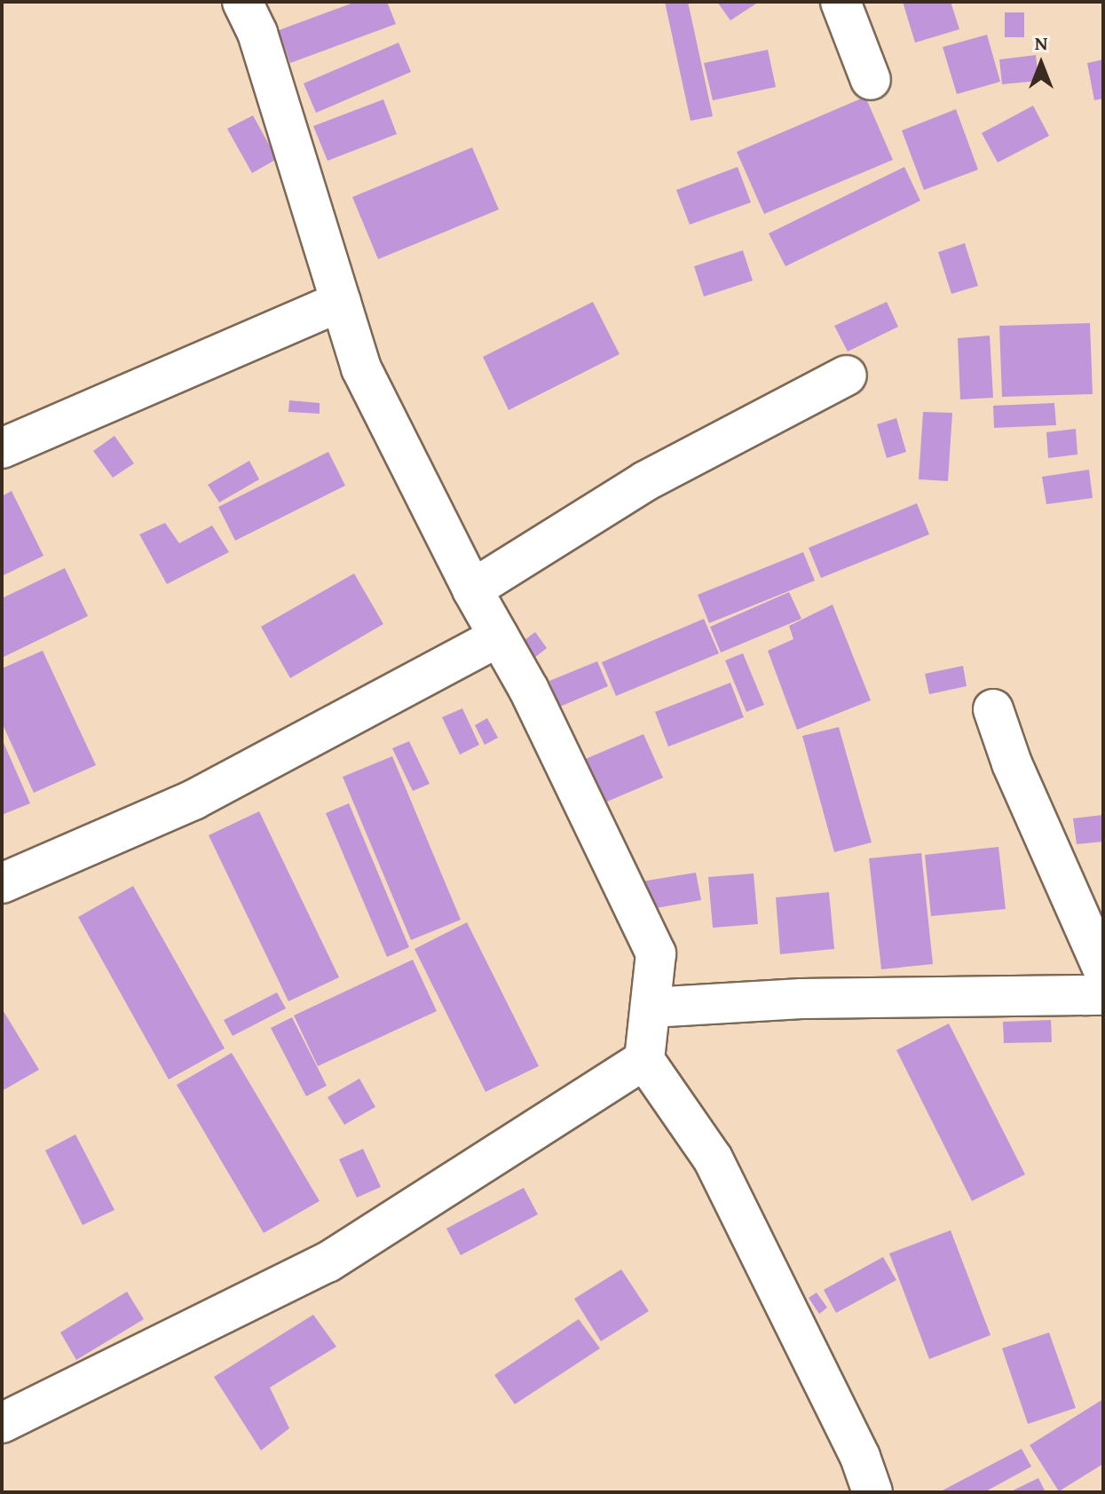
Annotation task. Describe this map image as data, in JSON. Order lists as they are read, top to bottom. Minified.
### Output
{"north":"top"}
